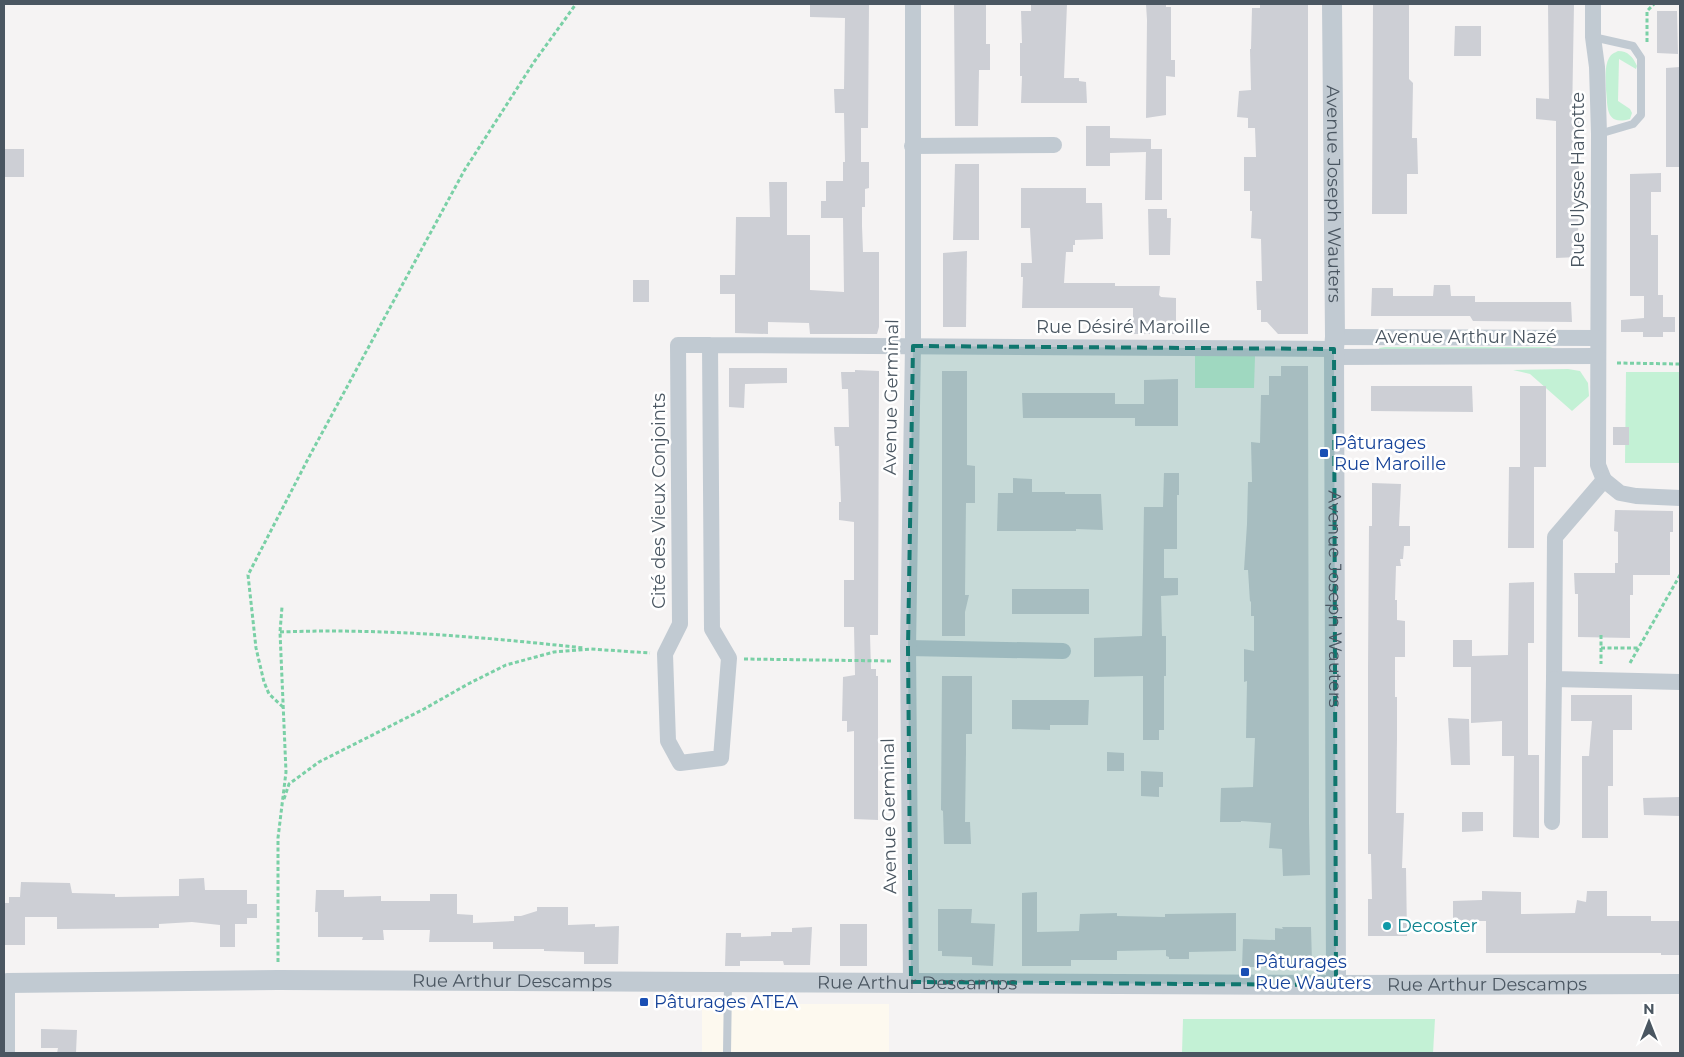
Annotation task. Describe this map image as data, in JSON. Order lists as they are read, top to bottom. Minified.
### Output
{"streets":{"street":["Rue Ulysse Hanotte","Avenue Joseph Wauters","Rue Désiré Maroille","Avenue Arthur Nazé","Avenue Germinal","Cité des Vieux Conjoints","Rue Arthur Descamps"]},"crossings":[["Rue Ulysse Hanotte","Avenue Arthur Nazé"],["Avenue Joseph Wauters","Rue Désiré Maroille"],["Avenue Joseph Wauters","Avenue Arthur Nazé"],["Avenue Joseph Wauters","Rue Arthur Descamps"],["Rue Désiré Maroille","Avenue Arthur Nazé"],["Rue Désiré Maroille","Avenue Germinal"],["Rue Désiré Maroille","Cité des Vieux Conjoints"],["Avenue Germinal","Cité des Vieux Conjoints"],["Avenue Germinal","Rue Arthur Descamps"]],"places":{"transit":["Pâturages Rue Maroille","Pâturages Rue Wauters","Pâturages ATEA"],"other":["Decoster"]},"north":"top"}
